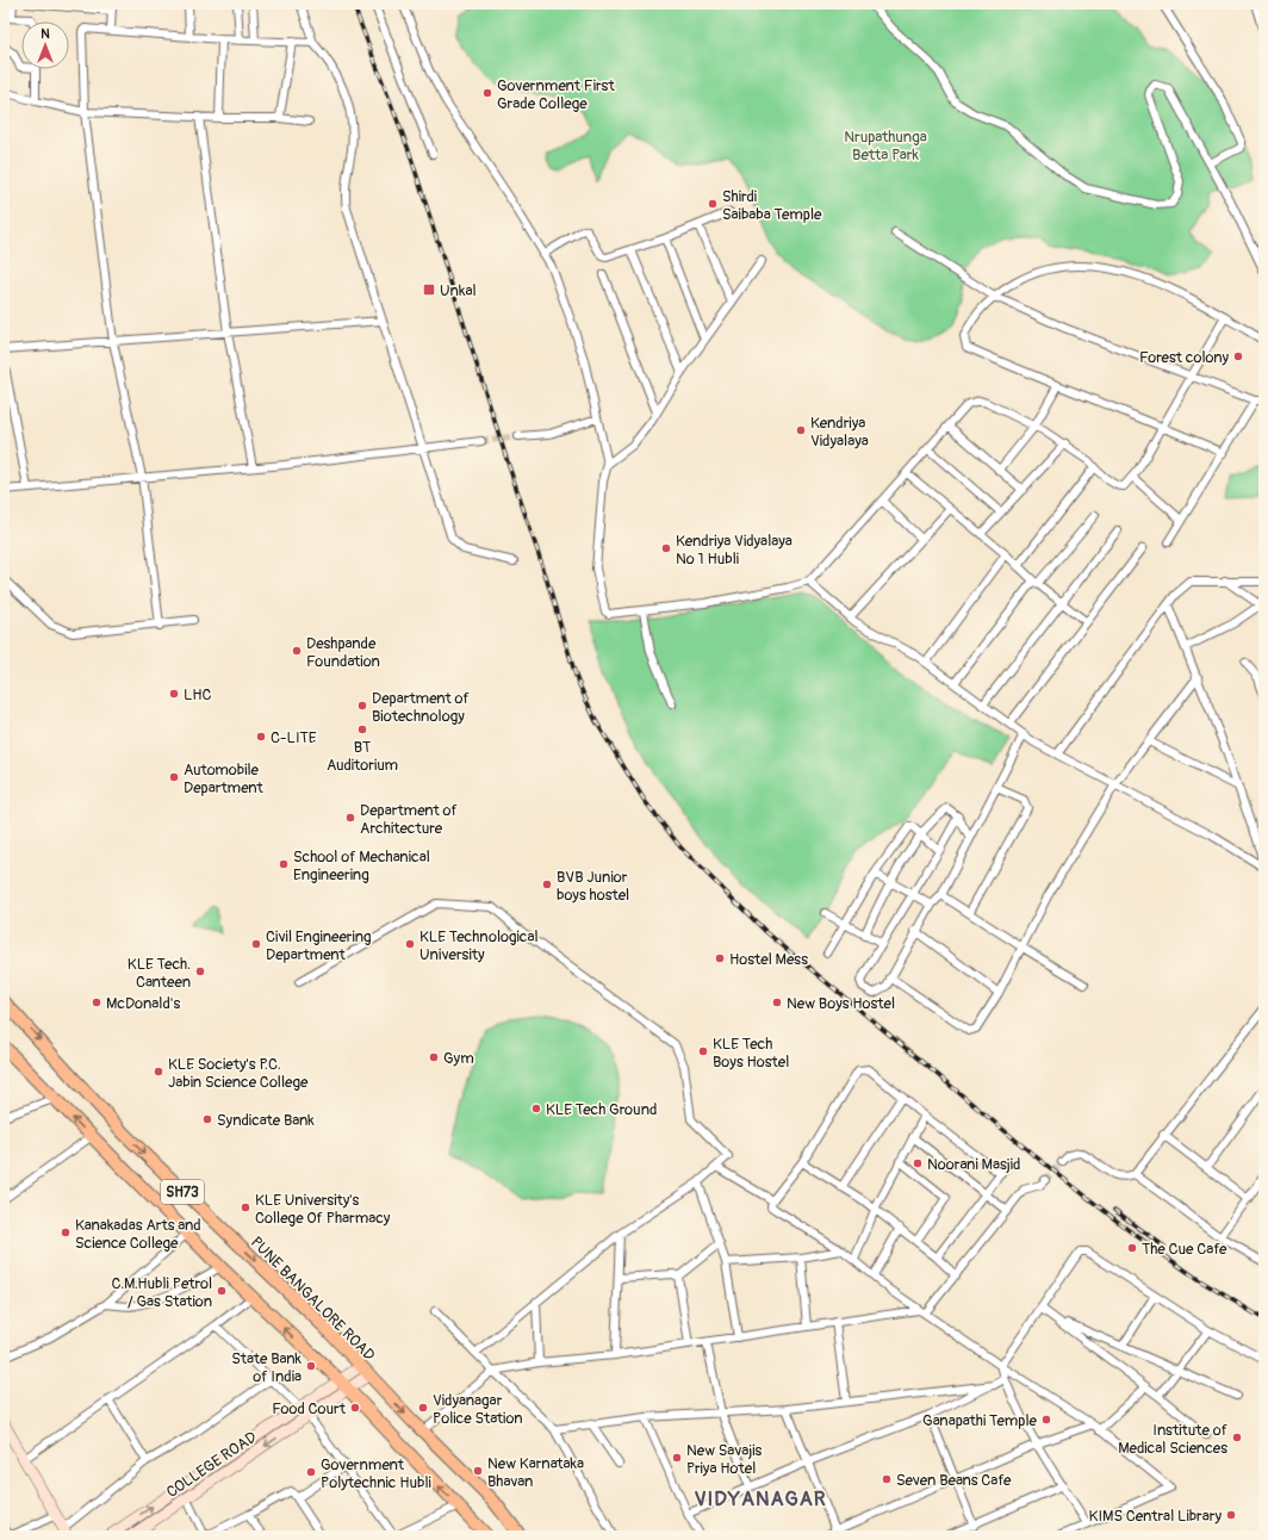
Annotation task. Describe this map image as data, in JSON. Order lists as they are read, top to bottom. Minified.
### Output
{"streets":{"main road":["SH73","PUNE BANGALORE ROAD","COLLEGE ROAD"]},"crossings":[["SH73","COLLEGE ROAD"]],"districts":["VIDYANAGAR"],"parks":["Nrupathunga Betta Park"],"places":{"other":["Government First Grade College","Shirdi Saibaba Temple","Forest colony","Kendriya Vidyalaya","Kendriya Vidyalaya No 1 Hubli","Deshpande Foundation","LHC","Department of Biotechnology","BT Auditorium","C-LITE","Automobile Department","Department of Architecture","School of Mechanical Engineering","BVB Junior boys hostel","Civil Engineering Department","KLE Technological University","Hostel Mess","KLE Tech. Canteen","McDonald's","New Boys Hostel","KLE Tech Boys Hostel","Gym","KLE Society's P.C. Jabin Science College","KLE Tech Ground","Syndicate Bank","Noorani Masjid","KLE University's College Of Pharmacy","Kanakadas Arts and Science College","The Cue Cafe","C.M.Hubli Petrol / Gas Station","State Bank of India","Food Court","Vidyanagar Police Station","Ganapathi Temple","Institute of Medical Sciences","New Savajis Priya Hotel","New Karnataka Bhavan","Government Polytechnic Hubli","Seven Beans Cafe","KIMS Central Library"],"transit":["Unkal"]},"north":"top"}
